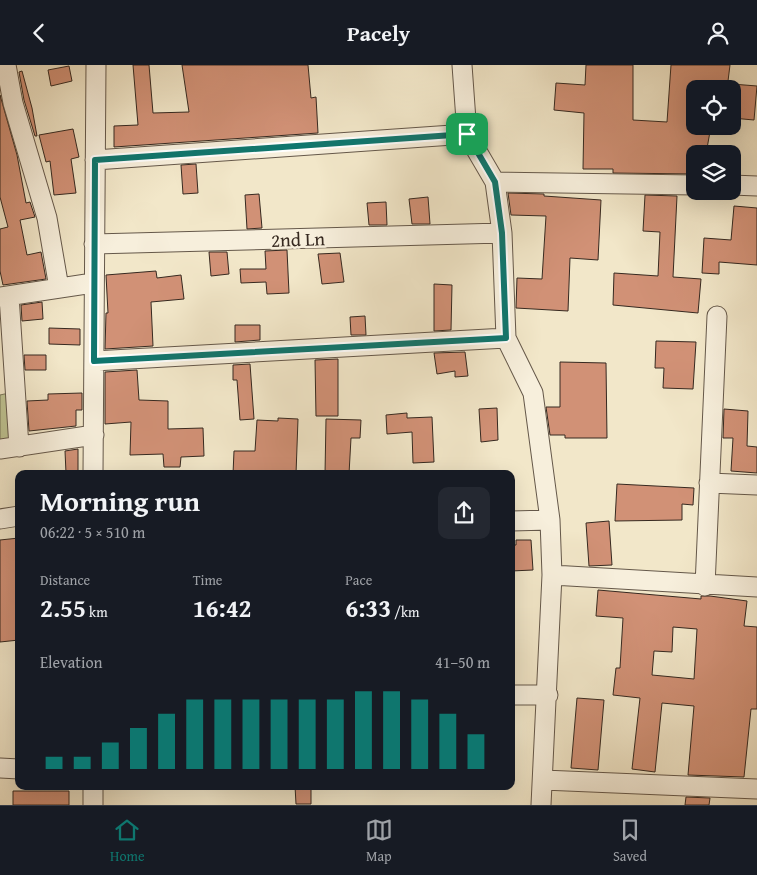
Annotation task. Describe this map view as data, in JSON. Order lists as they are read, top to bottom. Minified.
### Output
{"streets":{"street":["2nd Ln"]},"page":{"header":"Pacely","heading":["Morning run","06:22 · 5 × 510 m"],"stats":[["Distance","2.55 km"],["Time","16:42"],["Pace","6:33 /km"]],"chart":["Elevation","41–50 m"],"tabs":["Home","Map","Saved"]}}
